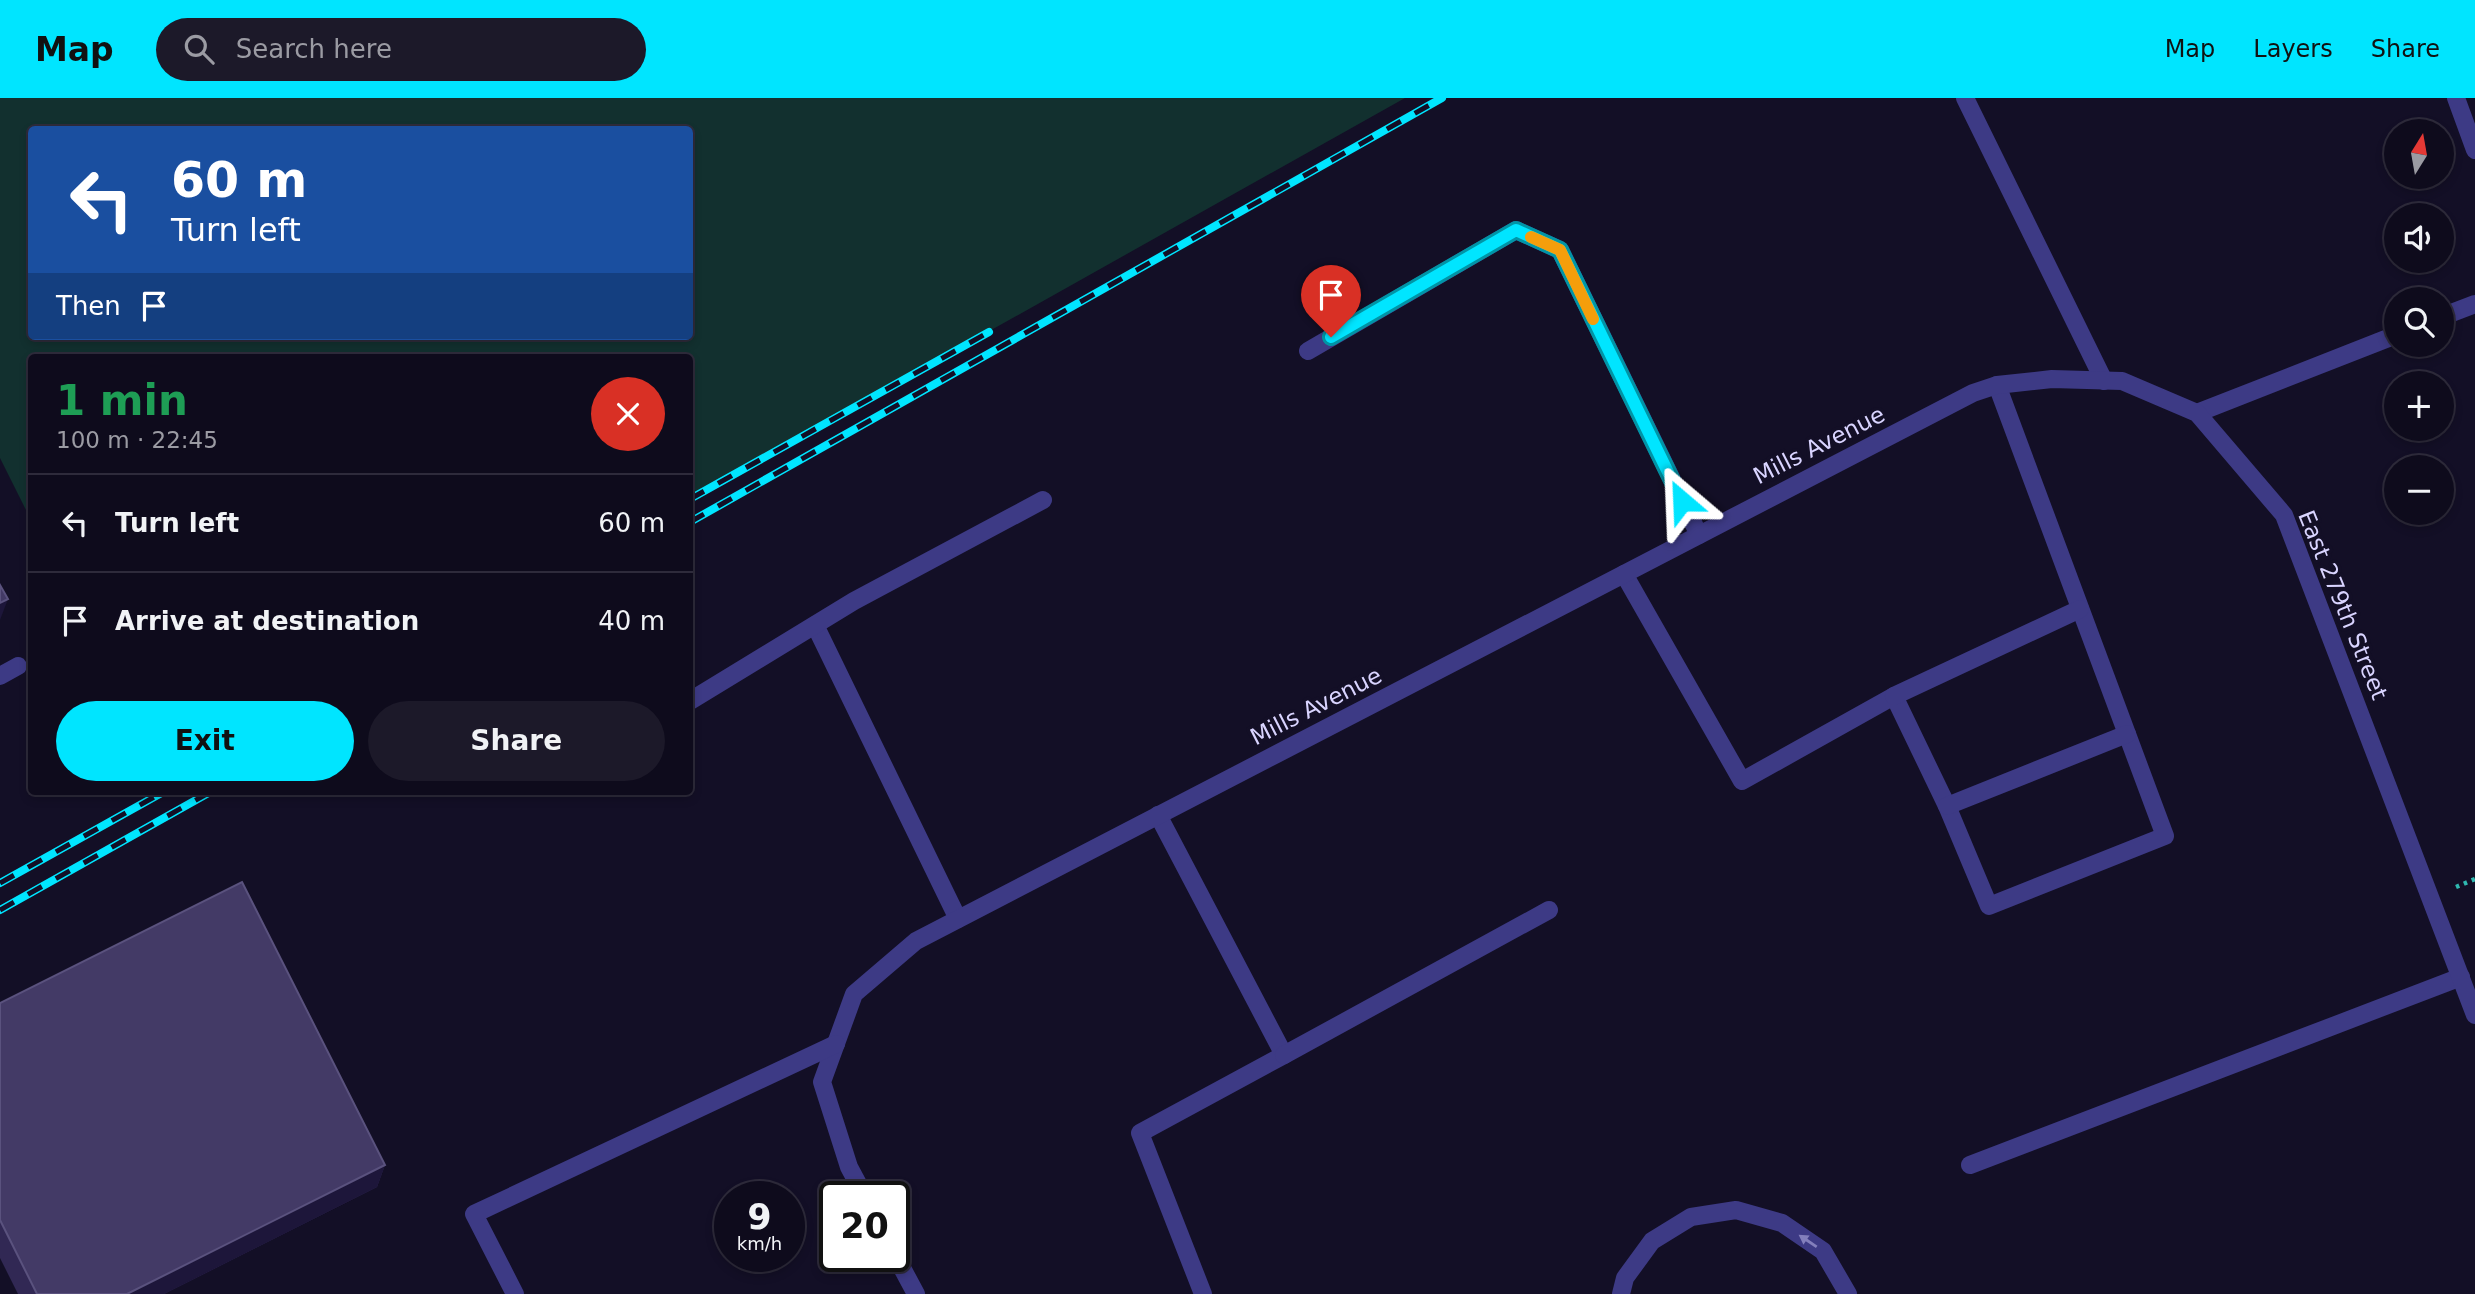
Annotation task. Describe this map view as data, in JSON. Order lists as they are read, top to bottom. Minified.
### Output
{"streets":{"street":["Mills Avenue","East 279th Street"]},"crossings":[["Mills Avenue","East 279th Street"]],"north":"top","page":{"header":"Map","search":"Search here","nav":["Map","Layers","Share"],"map_buttons":["+","−"],"turn":["60 m","Turn left"],"then":"Then","heading":["1 min","100 m · 22:45"],"list":[{"name":"Turn left","value":"60 m"},{"name":"Arrive at destination","value":"40 m"}],"buttons":["Exit","Share"],"speed":"9 km/h","limit":"20"}}
